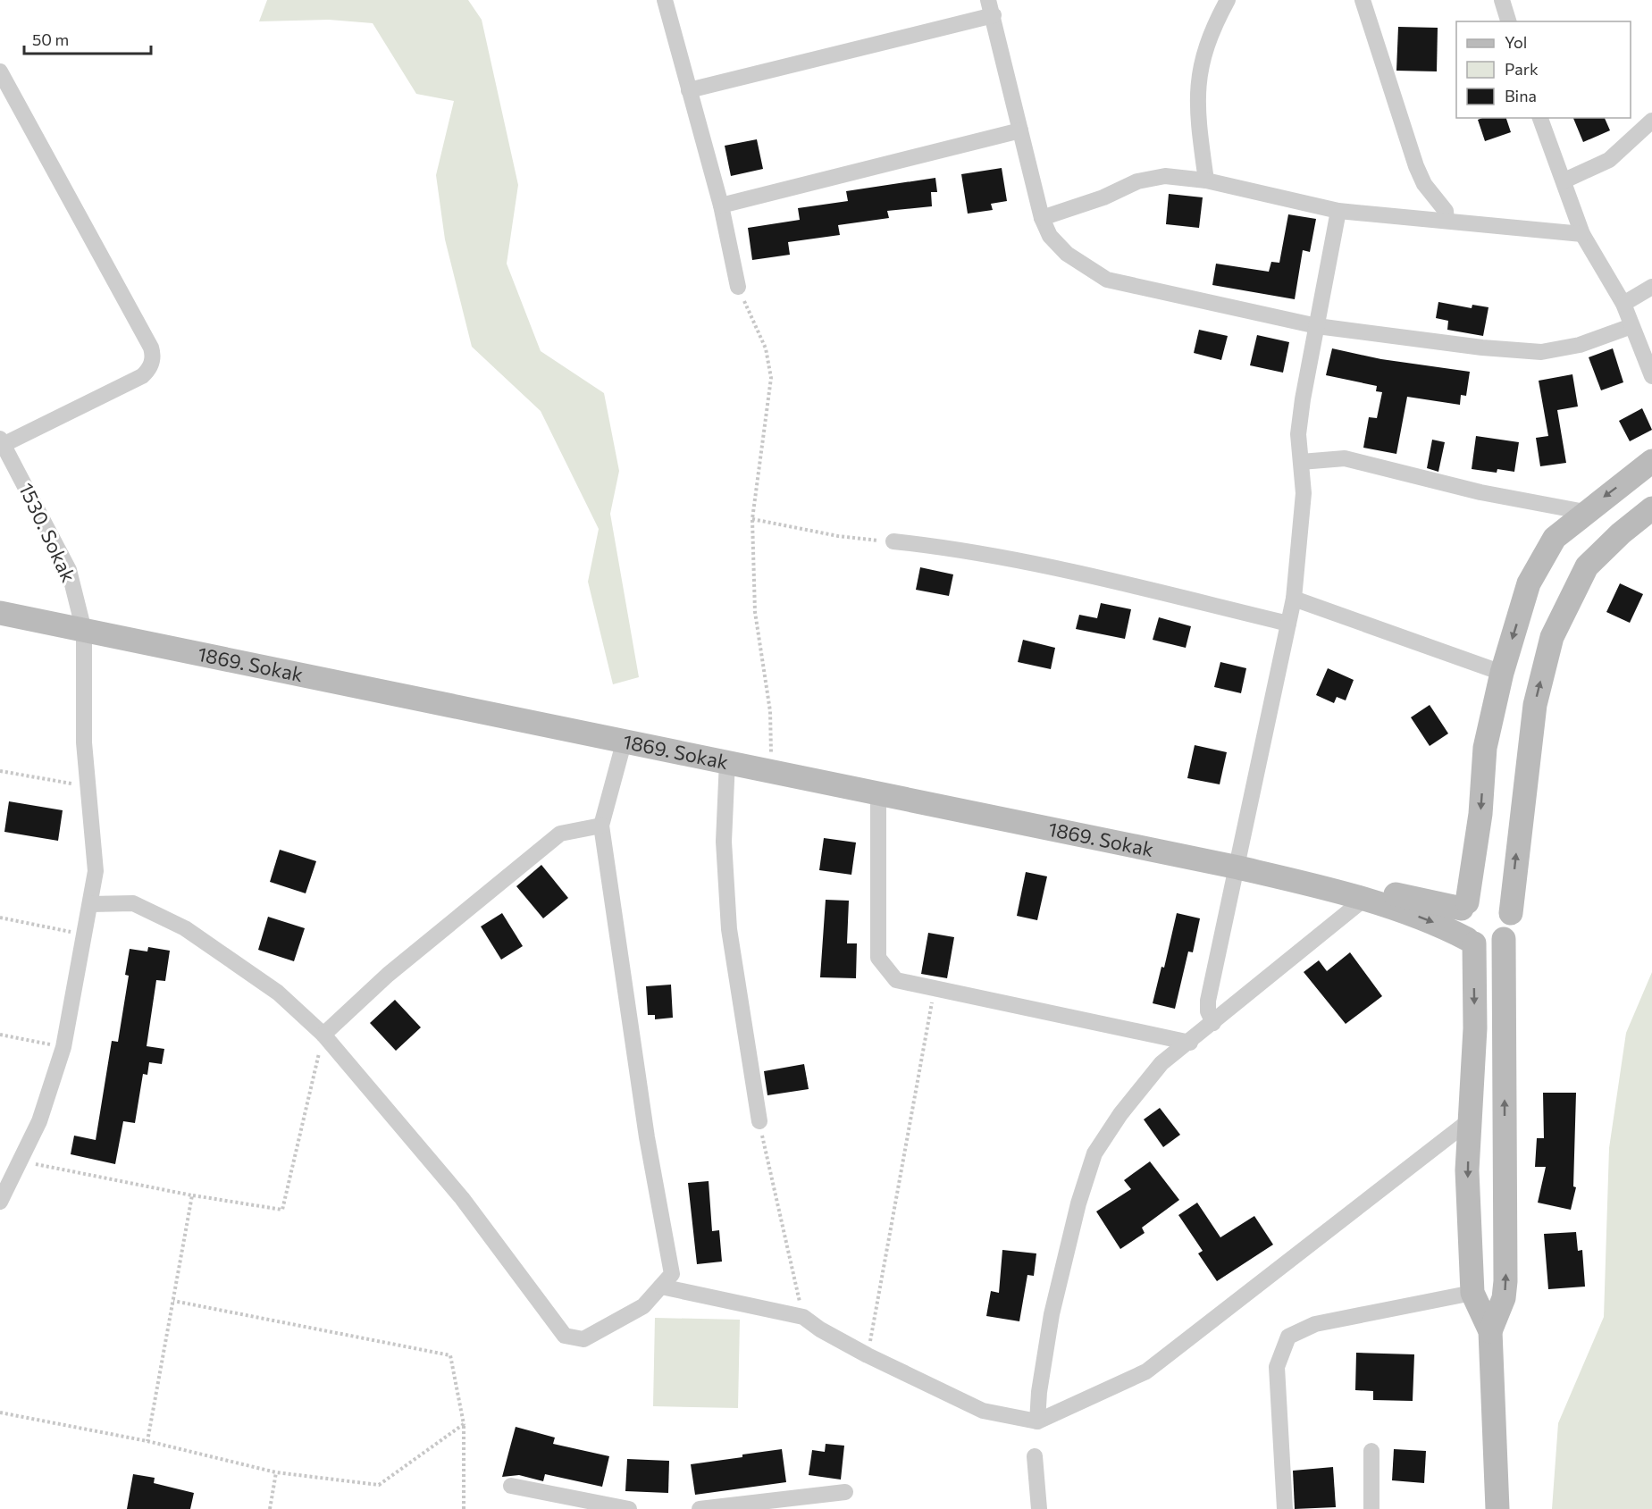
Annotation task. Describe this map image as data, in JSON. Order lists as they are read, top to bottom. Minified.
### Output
{"streets":{"main road":["1869. Sokak"],"street":["1530. Sokak"]},"crossings":[["1530. Sokak","1869. Sokak"]],"legend":["Yol","Park","Bina"],"scale_bar":"50 m"}
